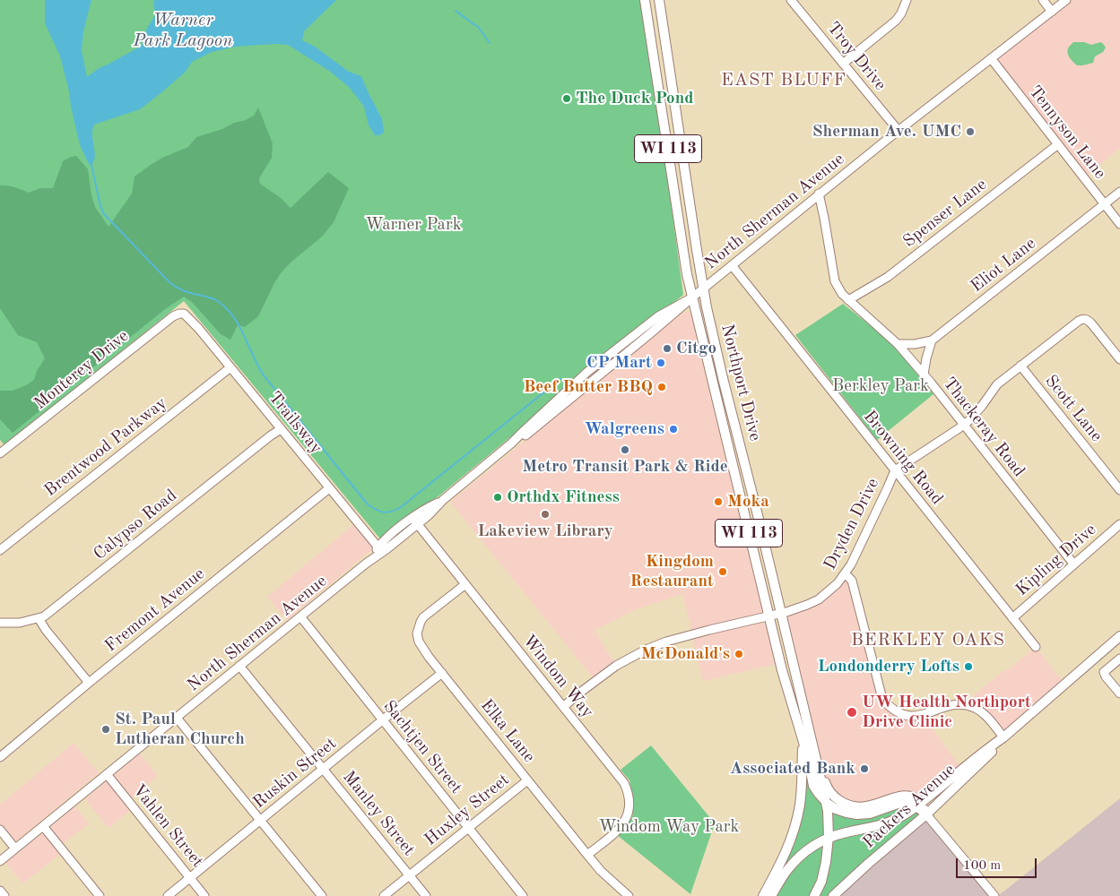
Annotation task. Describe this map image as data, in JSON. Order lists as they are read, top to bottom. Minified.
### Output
{"streets":{"main road":["WI 113","Northport Drive","Packers Avenue"],"street":["Troy Drive","Tennyson Lane","North Sherman Avenue","Spenser Lane","Eliot Lane","Monterey Drive","Scott Lane","Trailsway","Thackeray Road","Brentwood Parkway","Browning Road","Dryden Drive","Calypso Road","Kipling Drive","Fremont Avenue","Windom Way","Elka Lane","Sachtjen Street","Ruskin Street","Huxley Street","Manley Street","Vahlen Street"]},"crossings":[["Troy Drive","North Sherman Avenue"],["Tennyson Lane","North Sherman Avenue"],["Tennyson Lane","Spenser Lane"],["Tennyson Lane","Eliot Lane"],["WI 113","Northport Drive"],["WI 113","Packers Avenue"],["North Sherman Avenue","Northport Drive"],["North Sherman Avenue","Trailsway"],["North Sherman Avenue","Thackeray Road"],["North Sherman Avenue","Browning Road"],["North Sherman Avenue","Windom Way"],["North Sherman Avenue","Sachtjen Street"],["North Sherman Avenue","Manley Street"],["North Sherman Avenue","Vahlen Street"],["Spenser Lane","Thackeray Road"],["Eliot Lane","Thackeray Road"],["Monterey Drive","Trailsway"],["Northport Drive","Dryden Drive"],["Scott Lane","Dryden Drive"],["Trailsway","Brentwood Parkway"],["Trailsway","Calypso Road"],["Trailsway","Fremont Avenue"],["Thackeray Road","Dryden Drive"],["Thackeray Road","Kipling Drive"],["Browning Road","Dryden Drive"],["Browning Road","Kipling Drive"],["Dryden Drive","Windom Way"],["Windom Way","Elka Lane"],["Elka Lane","Ruskin Street"],["Elka Lane","Huxley Street"],["Sachtjen Street","Ruskin Street"],["Sachtjen Street","Huxley Street"],["Ruskin Street","Manley Street"],["Ruskin Street","Vahlen Street"],["Huxley Street","Manley Street"]],"districts":["EAST BLUFF","BERKLEY OAKS"],"water":["Warner Park Lagoon"],"parks":["Warner Park","Berkley Park","Windom Way Park"],"places":["The Duck Pond","Sherman Ave. UMC","Citgo","CP Mart","Beef Butter BBQ","Walgreens","Metro Transit Park & Ride","Orthdx Fitness","Moka","Lakeview Library","Kingdom Restaurant","McDonald's","Londonderry Lofts","UW Health Northport Drive Clinic","St. Paul Lutheran Church","Associated Bank"],"scale_bar":"100 m"}
